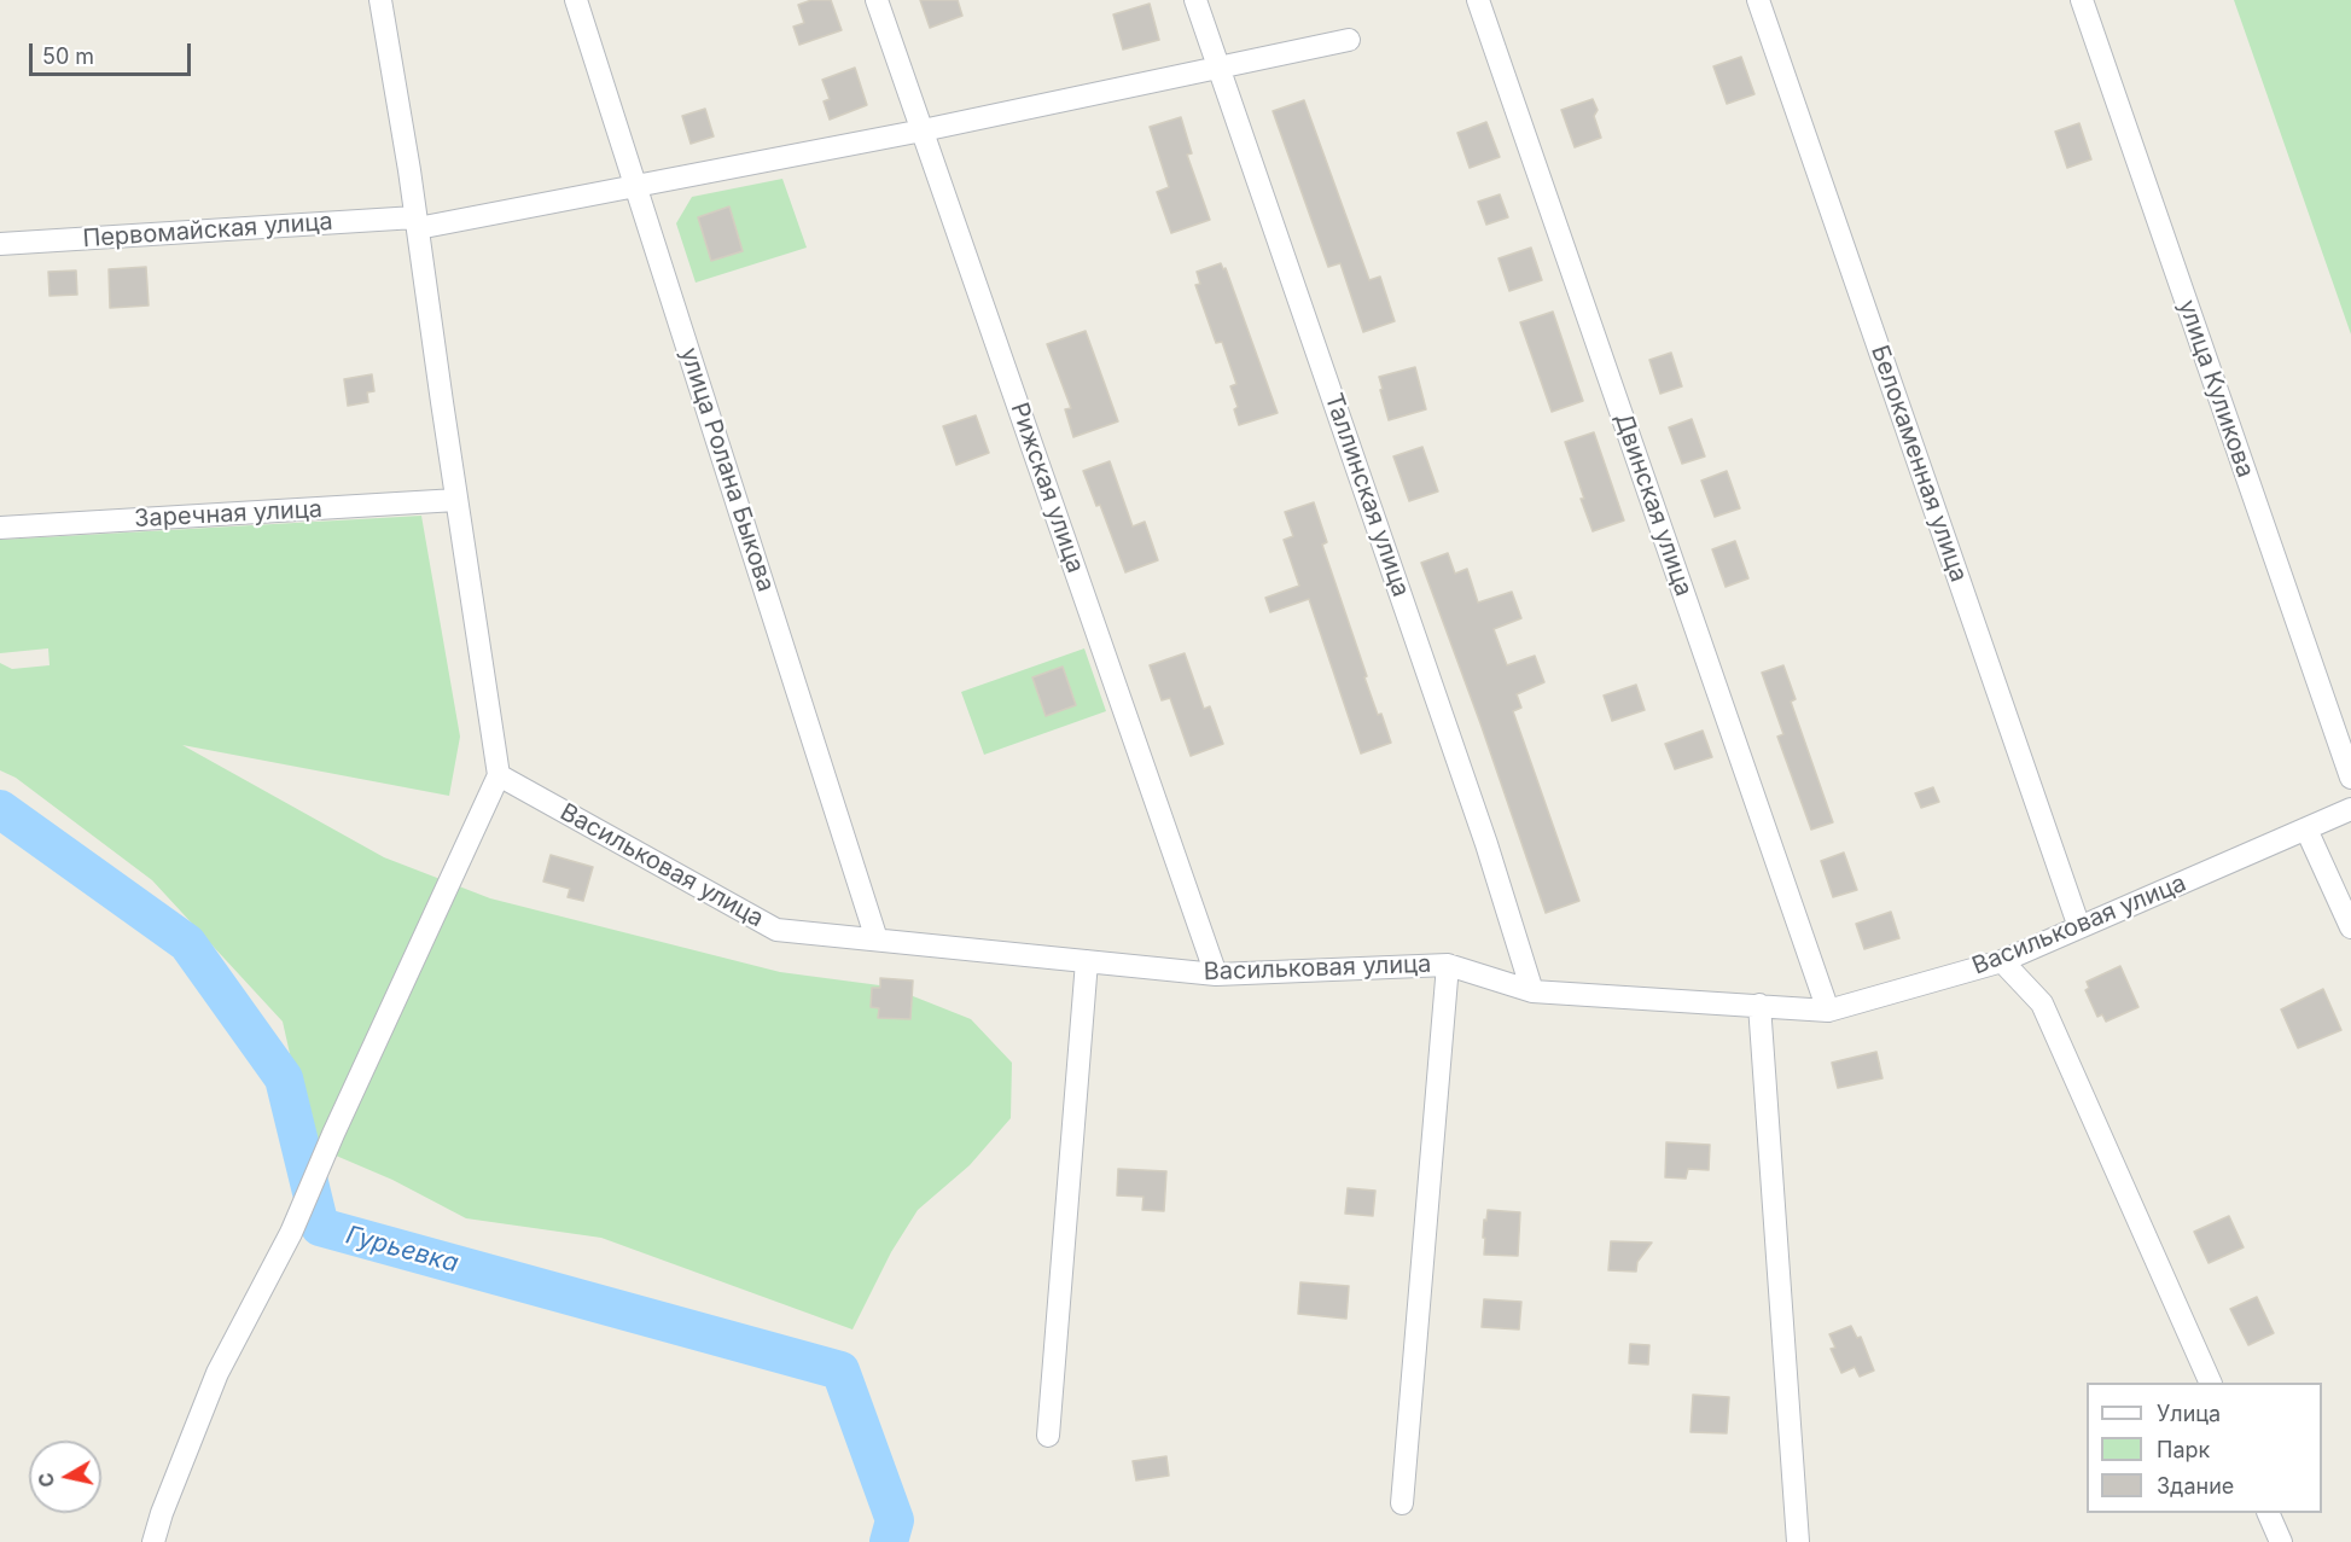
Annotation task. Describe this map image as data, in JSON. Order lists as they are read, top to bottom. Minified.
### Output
{"streets":{"street":["Первомайская улица","улица Куликова","Белокаменная улица","улица Ролана Быкова","Рижская улица","Таллинская улица","Двинская улица","Заречная улица","Васильковая улица"]},"crossings":[["Первомайская улица","улица Ролана Быкова"],["Первомайская улица","Рижская улица"],["Первомайская улица","Таллинская улица"],["Белокаменная улица","Васильковая улица"],["улица Ролана Быкова","Васильковая улица"],["Рижская улица","Васильковая улица"],["Таллинская улица","Васильковая улица"],["Двинская улица","Васильковая улица"]],"water":["Гурьевка"],"legend":["Улица","Парк","Здание"],"scale_bar":"50 m","north":"left"}
